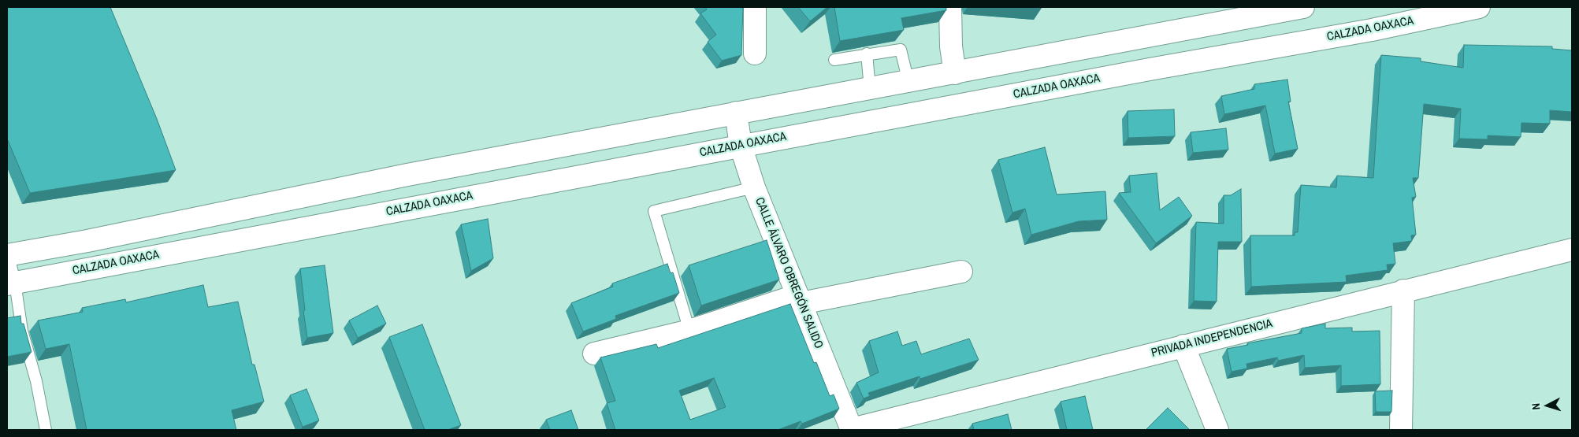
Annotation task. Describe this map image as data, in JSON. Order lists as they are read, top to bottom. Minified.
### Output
{"streets":{"main road":["CALZADA OAXACA","CALLE ÁLVARO OBREGÓN SALIDO","PRIVADA INDEPENDENCIA"]},"crossings":[["CALZADA OAXACA","CALLE ÁLVARO OBREGÓN SALIDO"],["CALLE ÁLVARO OBREGÓN SALIDO","PRIVADA INDEPENDENCIA"]],"north":"left"}
